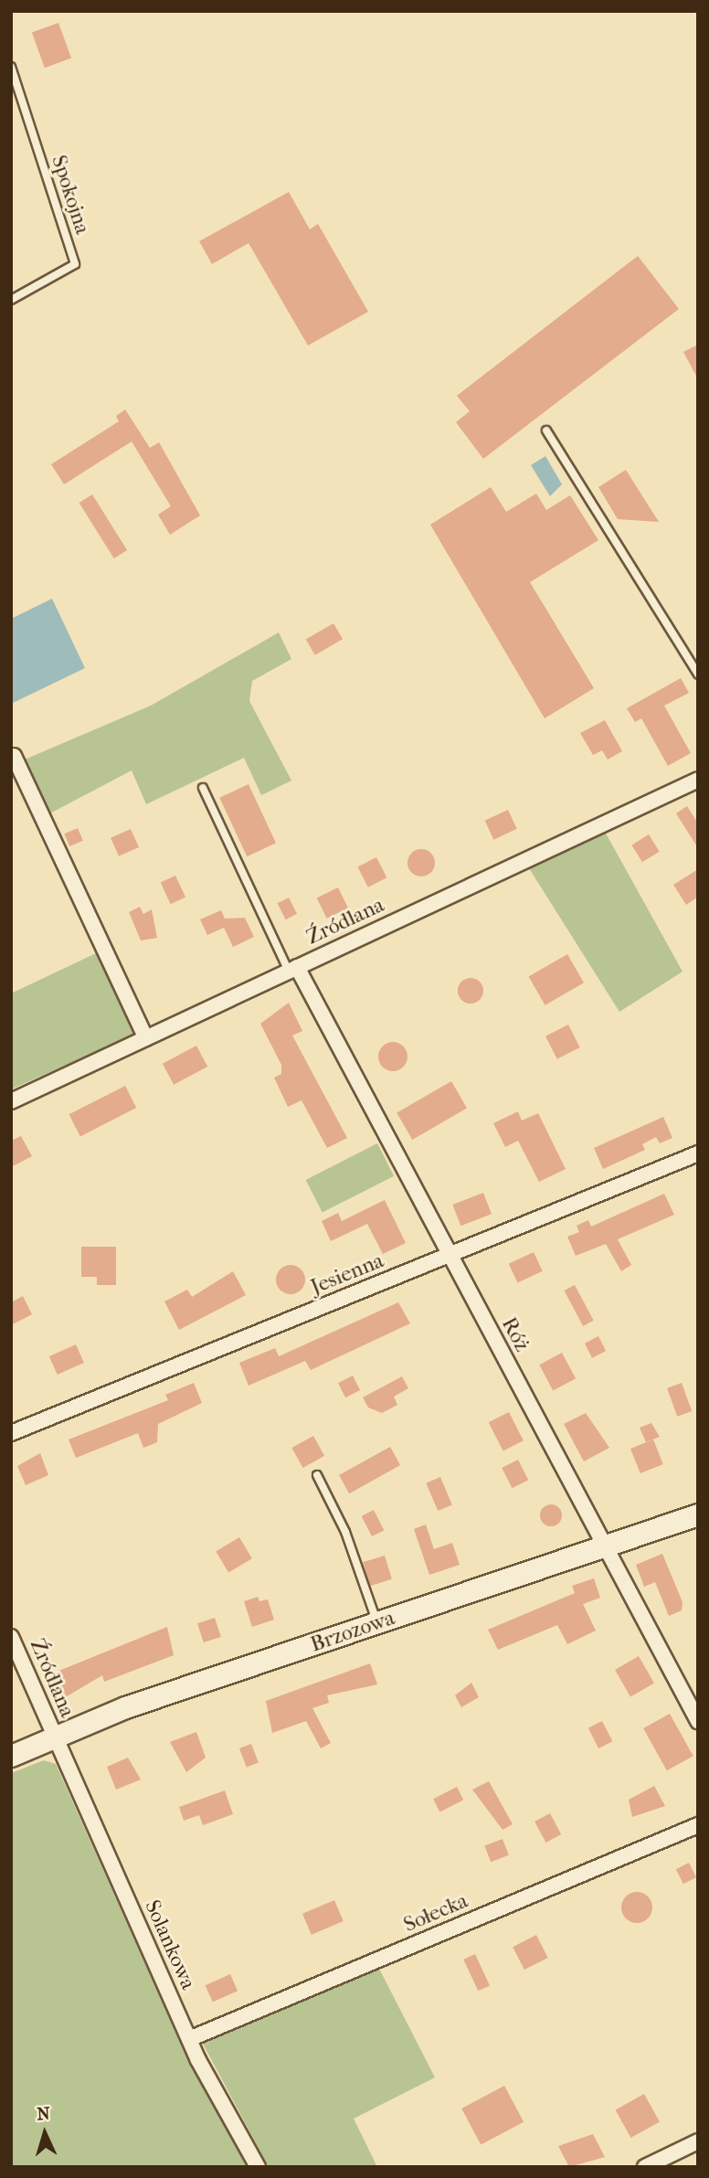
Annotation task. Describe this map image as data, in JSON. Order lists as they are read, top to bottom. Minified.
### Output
{"streets":{"street":["Źródlana","Jesienna","Róż","Brzozowa","Sołecka","Solankowa"],"lane":["Spokojna"]},"crossings":[["Źródlana","Róż"],["Źródlana","Brzozowa"],["Źródlana","Solankowa"],["Jesienna","Róż"],["Róż","Brzozowa"],["Brzozowa","Solankowa"],["Sołecka","Solankowa"]],"north":"top"}
